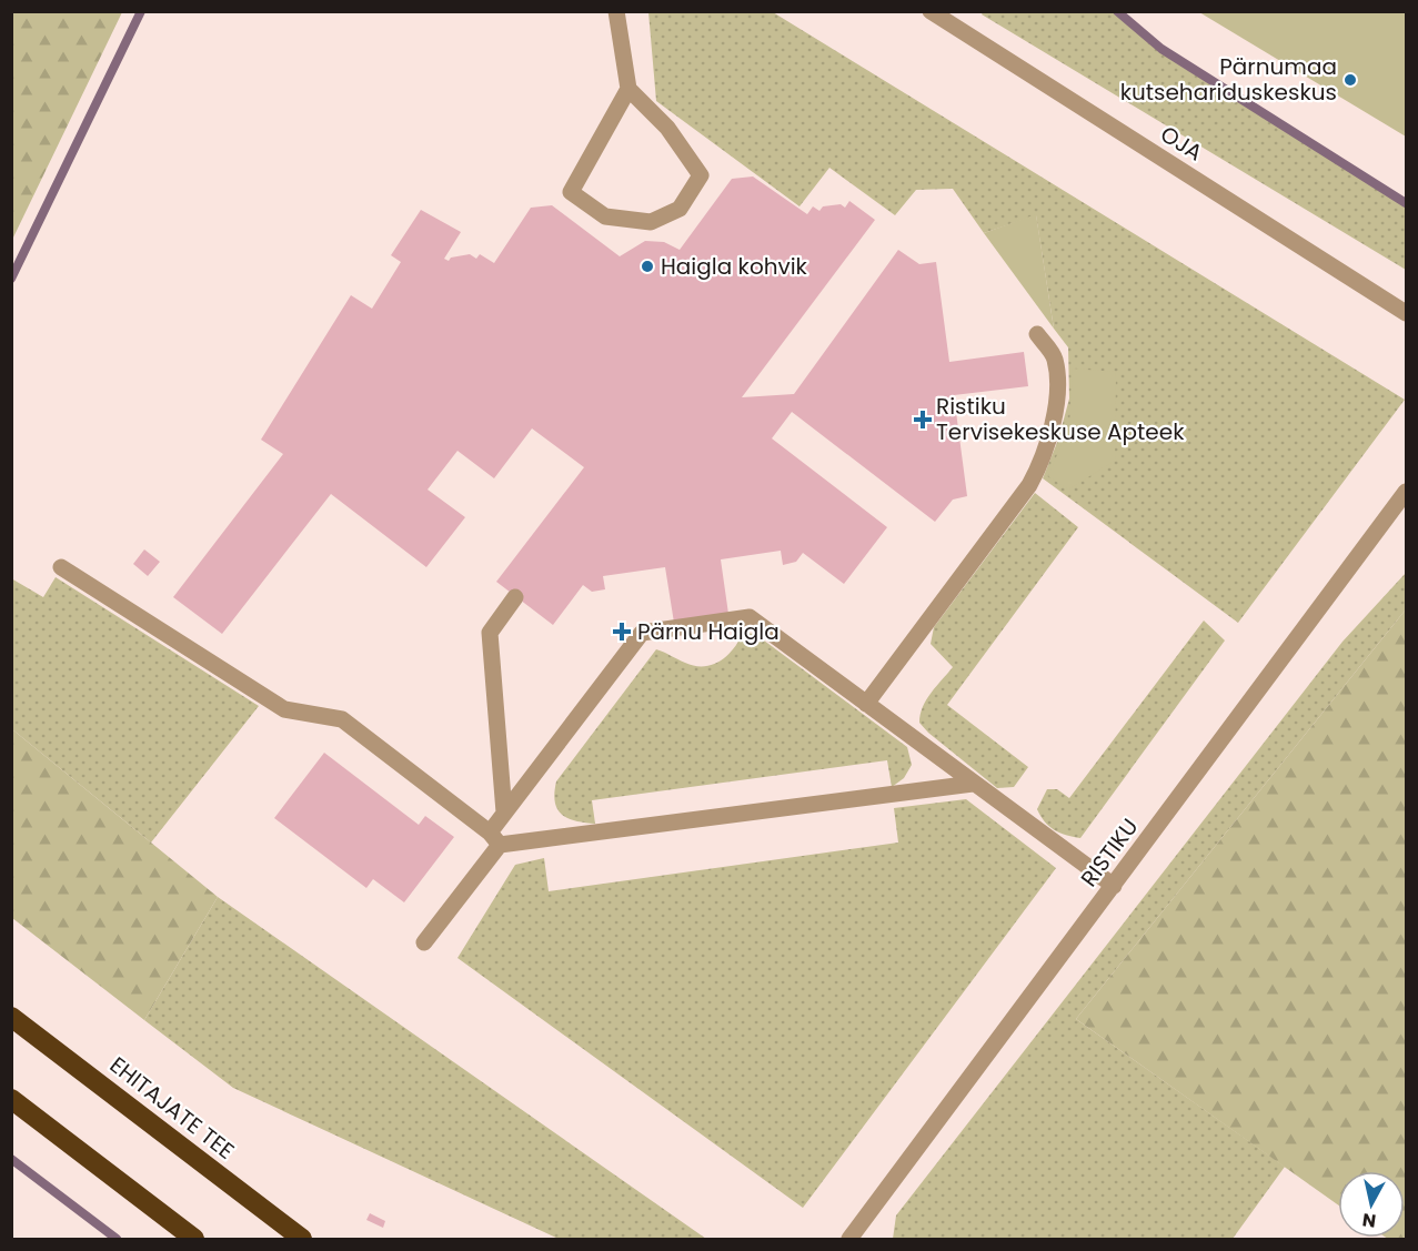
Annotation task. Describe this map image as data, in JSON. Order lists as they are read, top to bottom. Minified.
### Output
{"streets":{"highway":["EHITAJATE TEE"],"street":["OJA","RISTIKU"]},"places":{"other":["Pärnumaa kutsehariduskeskus","Haigla kohvik"],"health":["Ristiku Tervisekeskuse Apteek","Pärnu Haigla"]},"north":"bottom"}
